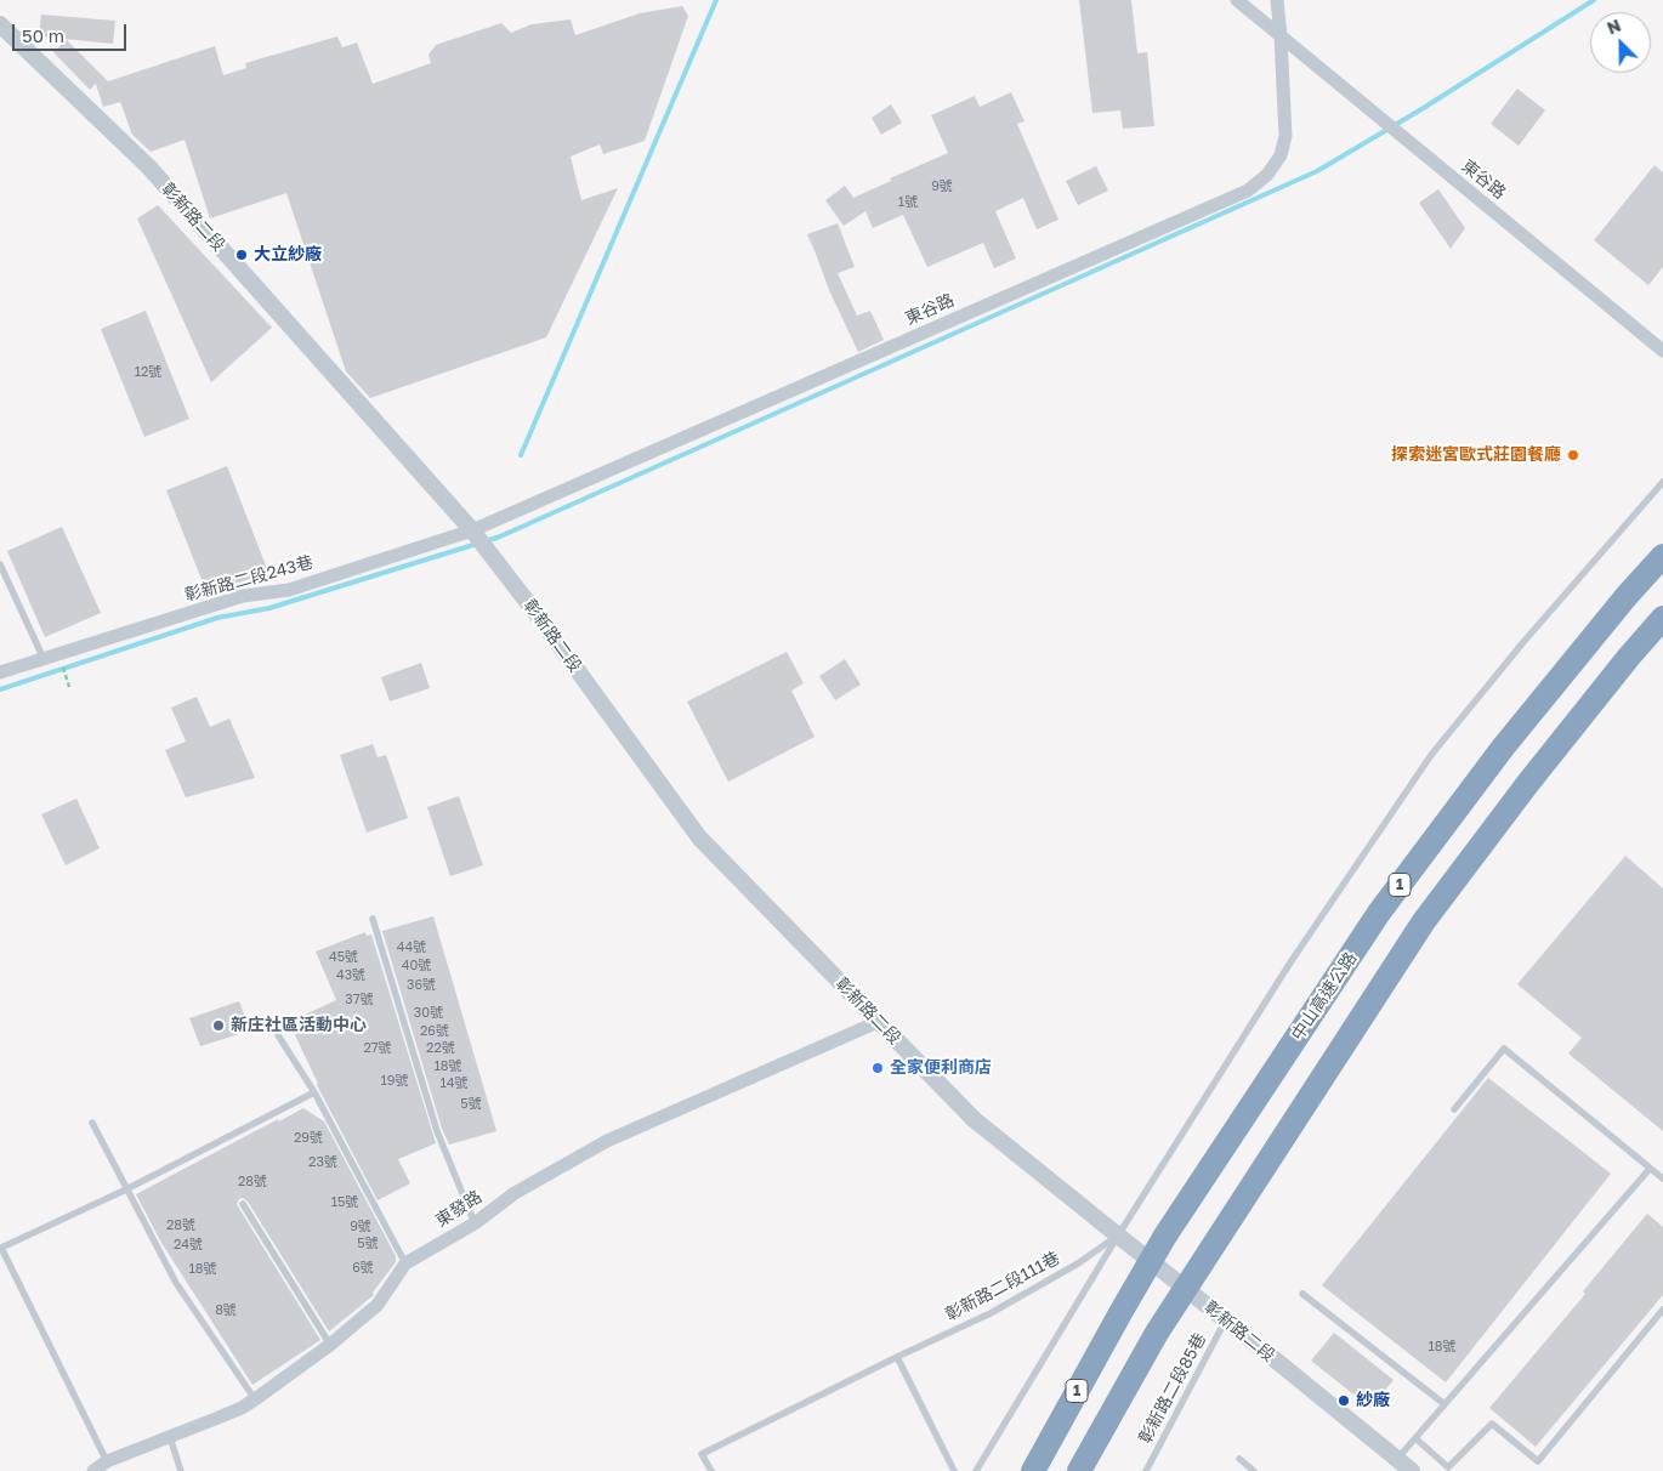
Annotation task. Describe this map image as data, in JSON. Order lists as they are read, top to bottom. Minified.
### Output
{"streets":{"highway":["1","中山高速公路"],"street":["東谷路","彰新路二段","彰新路二段243巷","東發路"],"lane":["彰新路二段111巷","彰新路二段85巷"]},"crossings":[["東谷路","彰新路二段"],["東谷路","彰新路二段243巷"],["彰新路二段","彰新路二段243巷"],["彰新路二段","東發路"],["彰新路二段","彰新路二段111巷"],["彰新路二段","彰新路二段85巷"]],"places":["大立紗廠","探索迷宮歐式莊園餐廳","新庄社區活動中心","全家便利商店","紗廠"],"house_numbers":["9號","1號","12號","44號","45號","40號","43號","36號","37號","30號","26號","27號","22號","18號","19號","14號","5號","29號","23號","28號","15號","28號","9號","5號","24號","6號","18號","8號","18號"],"scale_bar":"50 m","north":"top left"}
